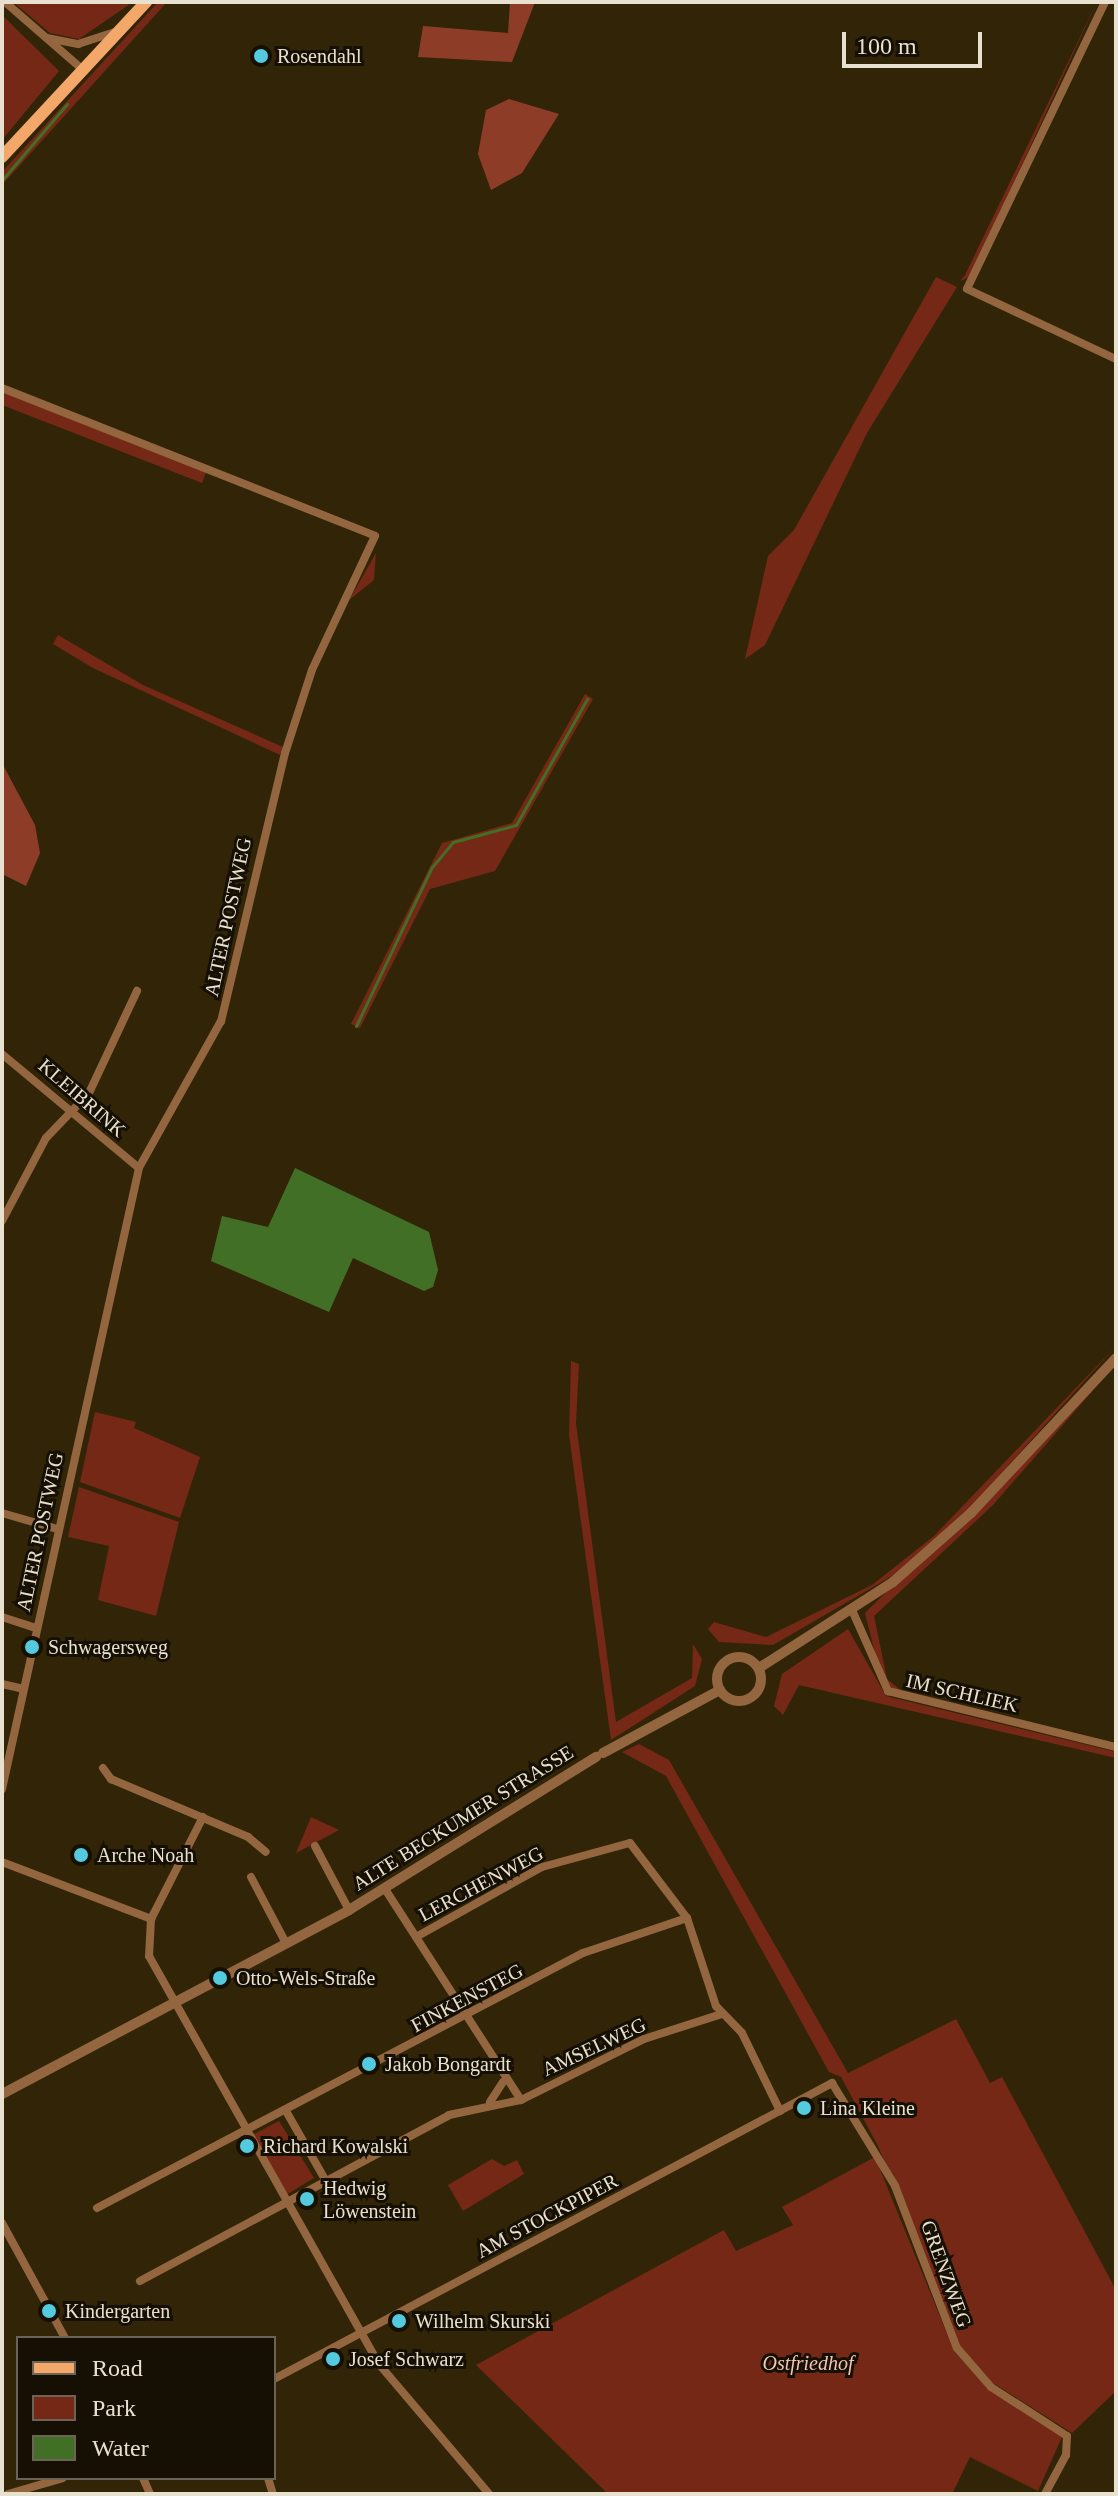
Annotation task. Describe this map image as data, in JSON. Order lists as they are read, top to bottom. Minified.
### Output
{"streets":{"street":["ALTER POSTWEG","KLEIBRINK","IM SCHLIEK","ALTE BECKUMER STRASSE","LERCHENWEG","FINKENSTEG","AMSELWEG","AM STOCKPIPER","GRENZWEG"]},"crossings":[["ALTER POSTWEG","KLEIBRINK"],["LERCHENWEG","FINKENSTEG"],["LERCHENWEG","AMSELWEG"],["LERCHENWEG","AM STOCKPIPER"],["AM STOCKPIPER","GRENZWEG"]],"parks":["Ostfriedhof"],"places":["Rosendahl","Schwagersweg","Arche Noah","Otto-Wels-Straße","Jakob Bongardt","Lina Kleine","Richard Kowalski","Hedwig Löwenstein","Kindergarten","Wilhelm Skurski","Josef Schwarz"],"legend":["Road","Park","Water"],"scale_bar":"100 m"}
